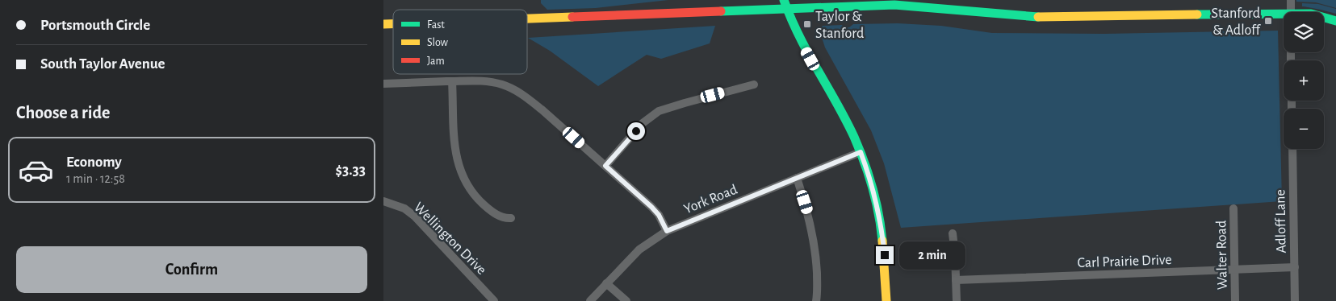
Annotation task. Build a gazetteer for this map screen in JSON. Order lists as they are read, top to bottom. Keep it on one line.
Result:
{"streets":{"street":["York Road","Adloff Lane","Wellington Drive","Walter Road","Carl Prairie Drive"]},"crossings":[["Adloff Lane","Carl Prairie Drive"],["Walter Road","Carl Prairie Drive"]],"places":{"transit":["Stanford & Adloff","Taylor & Stanford"]},"legend":["Fast","Slow","Jam"],"page":{"banner":["Portsmouth Circle","South Taylor Avenue"],"map_buttons":["+","−"],"heading":"Choose a ride","list":[{"name":"Economy","note":"1 min · 12:58","value":"$3.33"}],"buttons":"Confirm","bubble":"2 min"}}
